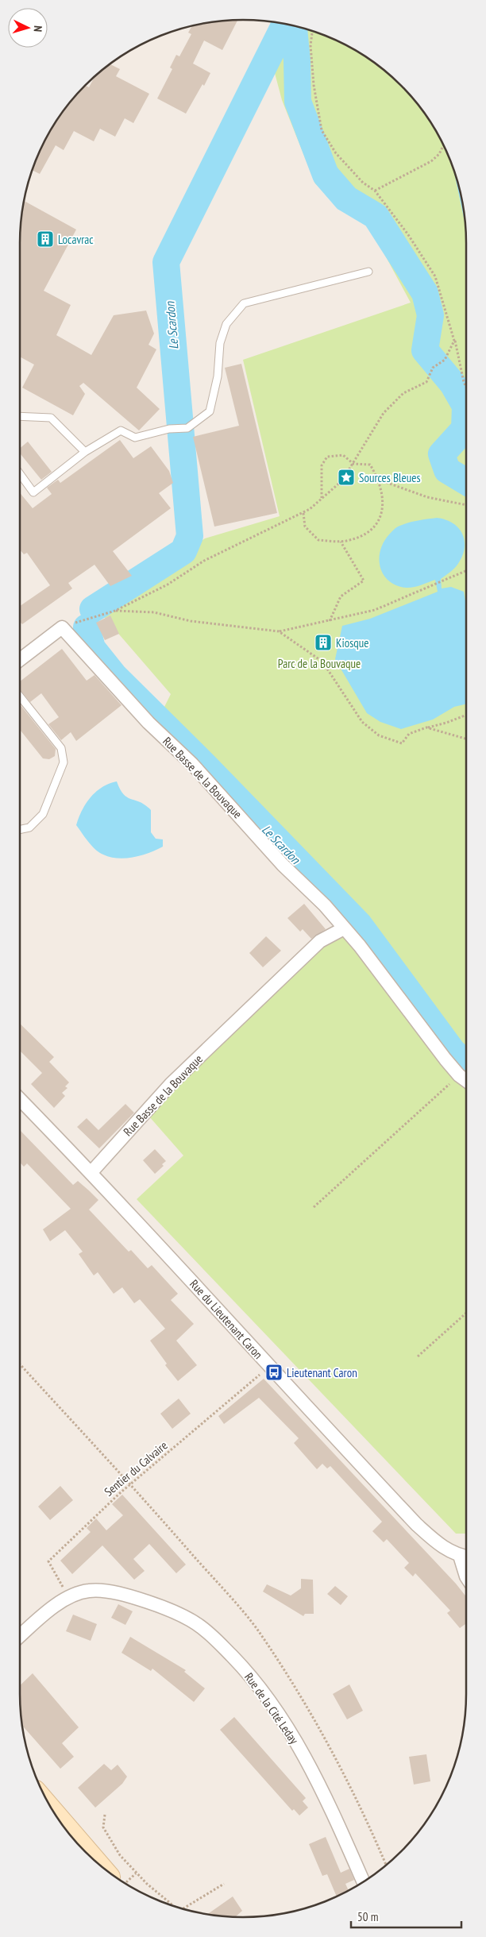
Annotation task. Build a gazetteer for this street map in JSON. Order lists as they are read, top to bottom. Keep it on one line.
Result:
{"streets":{"street":["Rue Basse de la Bouvaque","Rue du Lieutenant Caron","Rue de la Cité Leday"],"path":["Sentier du Calvaire"]},"crossings":[["Rue Basse de la Bouvaque","Rue du Lieutenant Caron"],["Rue du Lieutenant Caron","Sentier du Calvaire"],["Sentier du Calvaire","Rue de la Cité Leday"]],"water":["Le Scardon"],"parks":["Parc de la Bouvaque"],"places":{"building":["Locavrac","Kiosque"],"place":["Sources Bleues"],"bus stop":["Lieutenant Caron"]},"scale_bar":"50 m","north":"right"}
